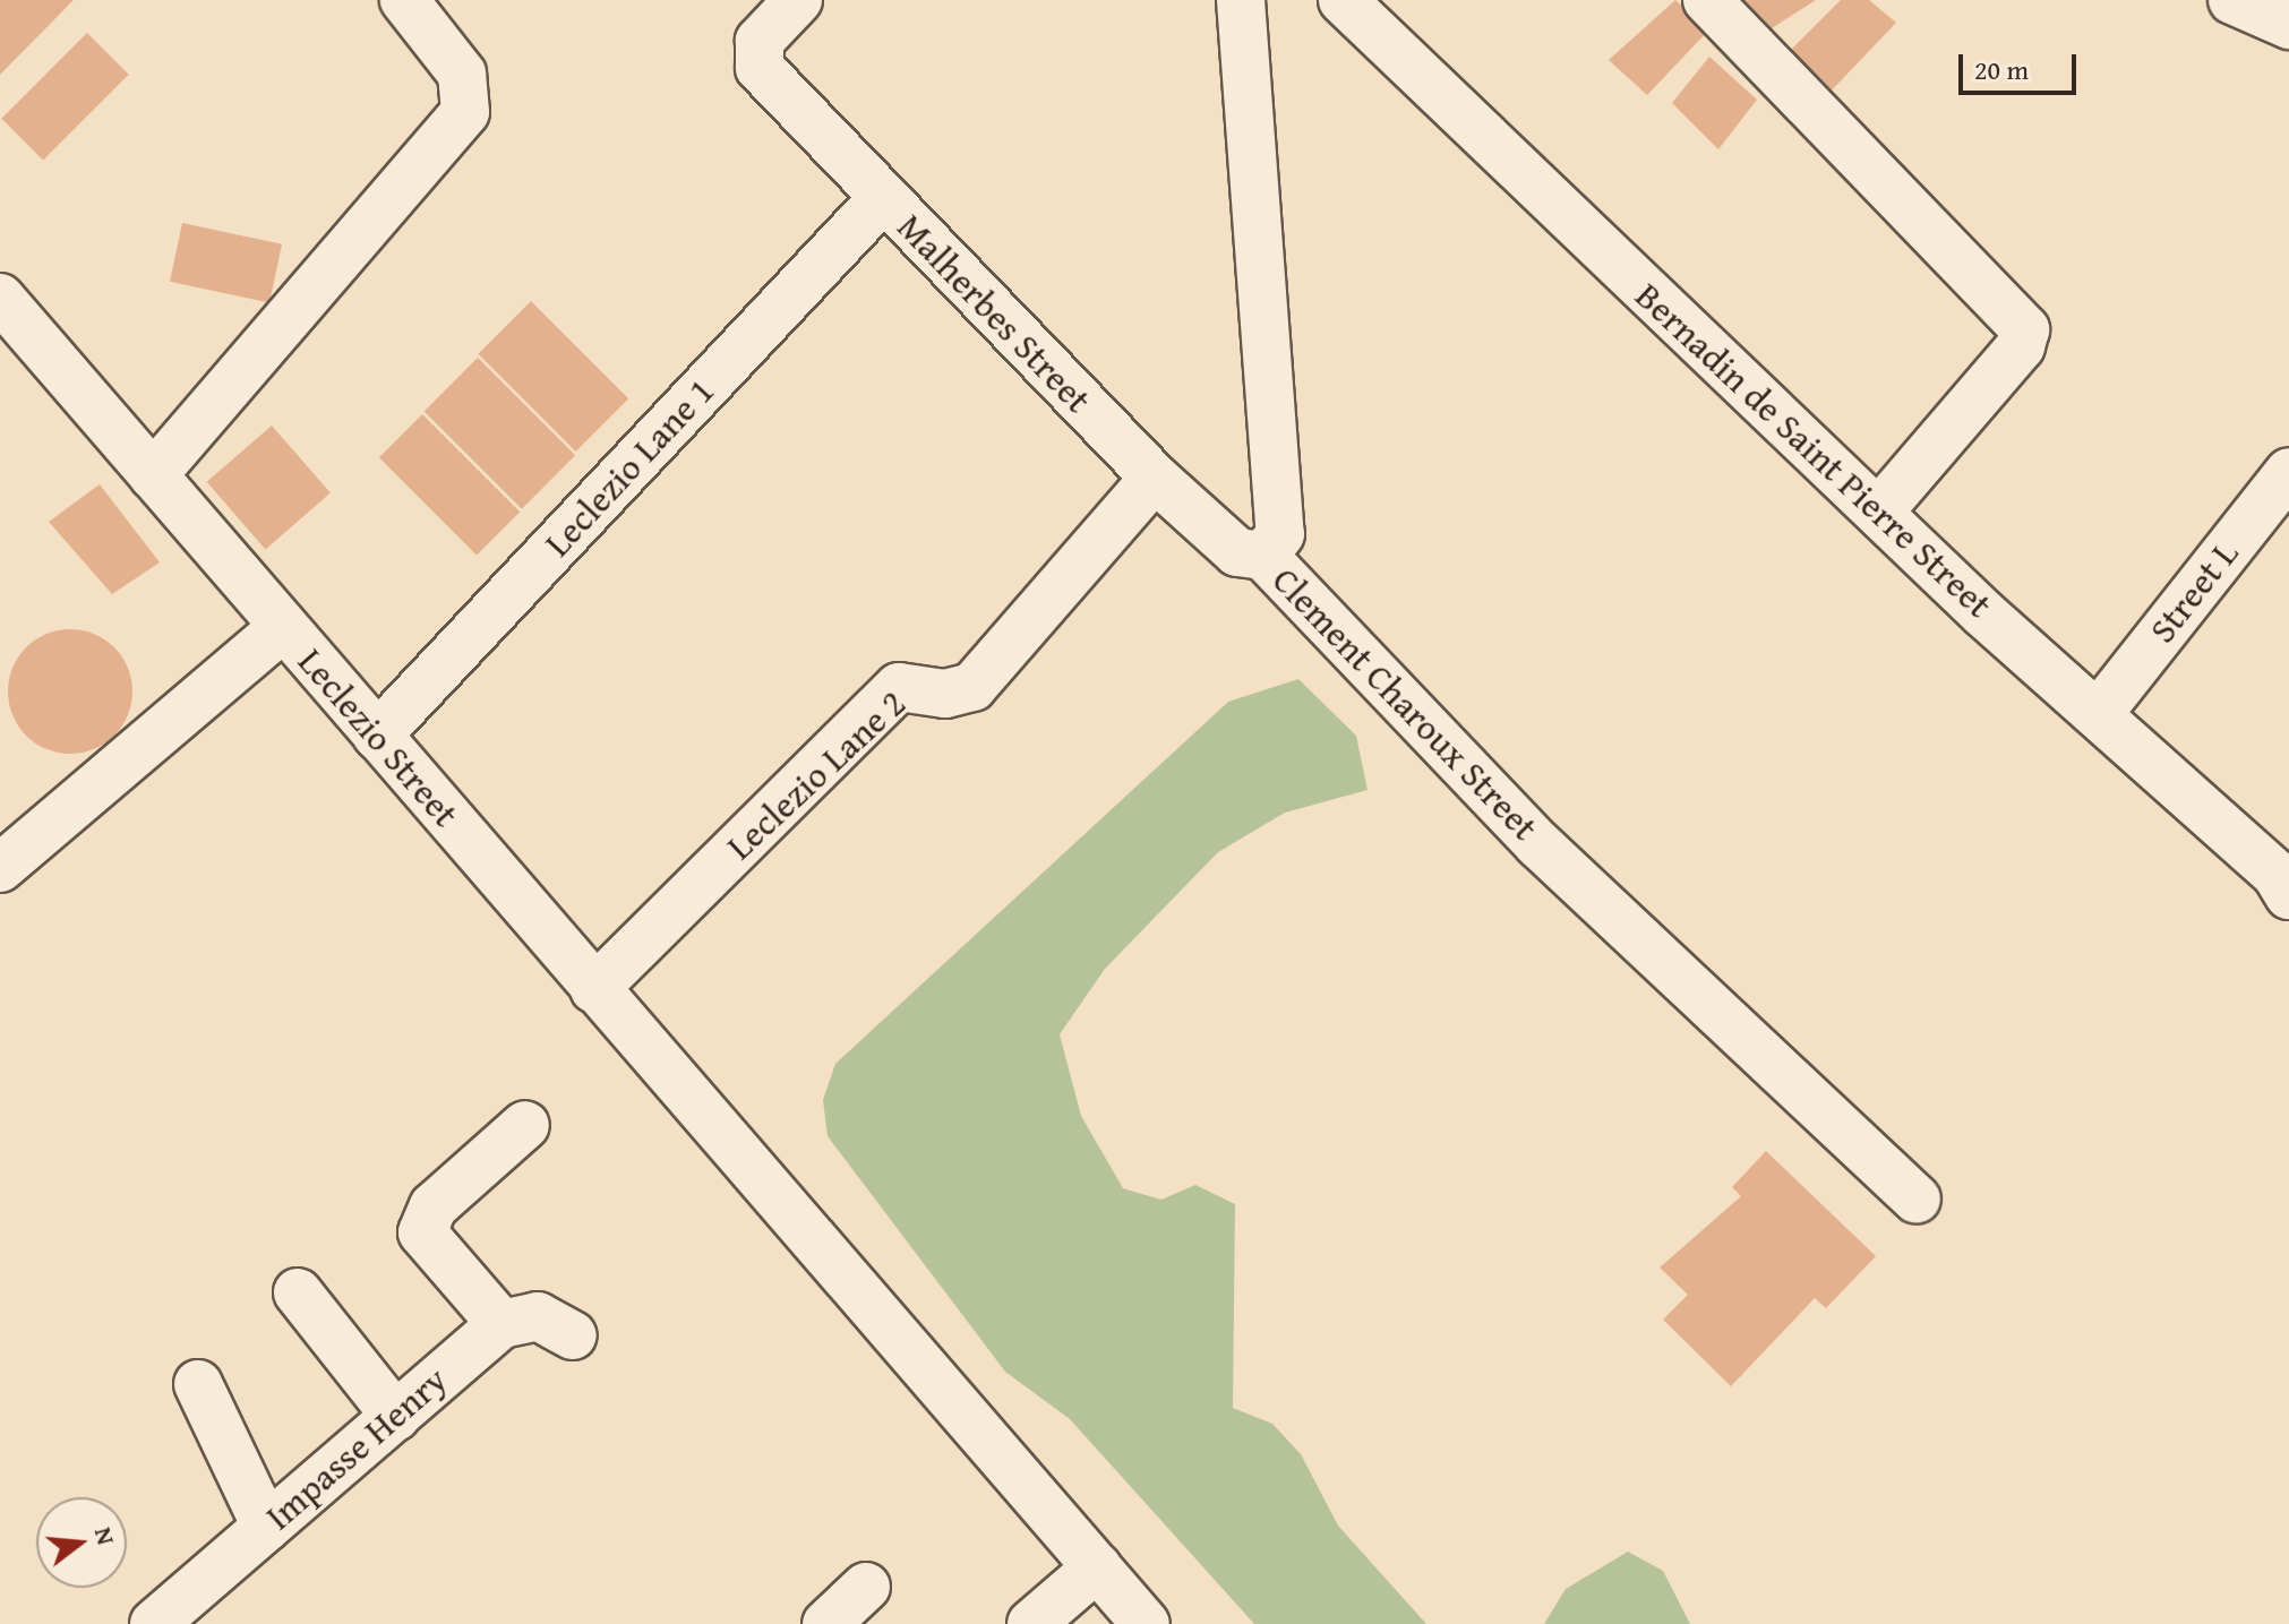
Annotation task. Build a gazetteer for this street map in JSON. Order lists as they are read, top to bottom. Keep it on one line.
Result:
{"streets":{"street":["Malherbes Street","Bernadin de Saint Pierre Street","Leclezio Lane 1","Street L","Clement Charoux Street","Leclezio Street","Leclezio Lane 2","Impasse Henry"]},"crossings":[["Malherbes Street","Leclezio Lane 1"],["Malherbes Street","Clement Charoux Street"],["Malherbes Street","Leclezio Lane 2"],["Bernadin de Saint Pierre Street","Street L"],["Leclezio Lane 1","Leclezio Street"],["Leclezio Street","Leclezio Lane 2"]],"scale_bar":"20 m","north":"right"}
